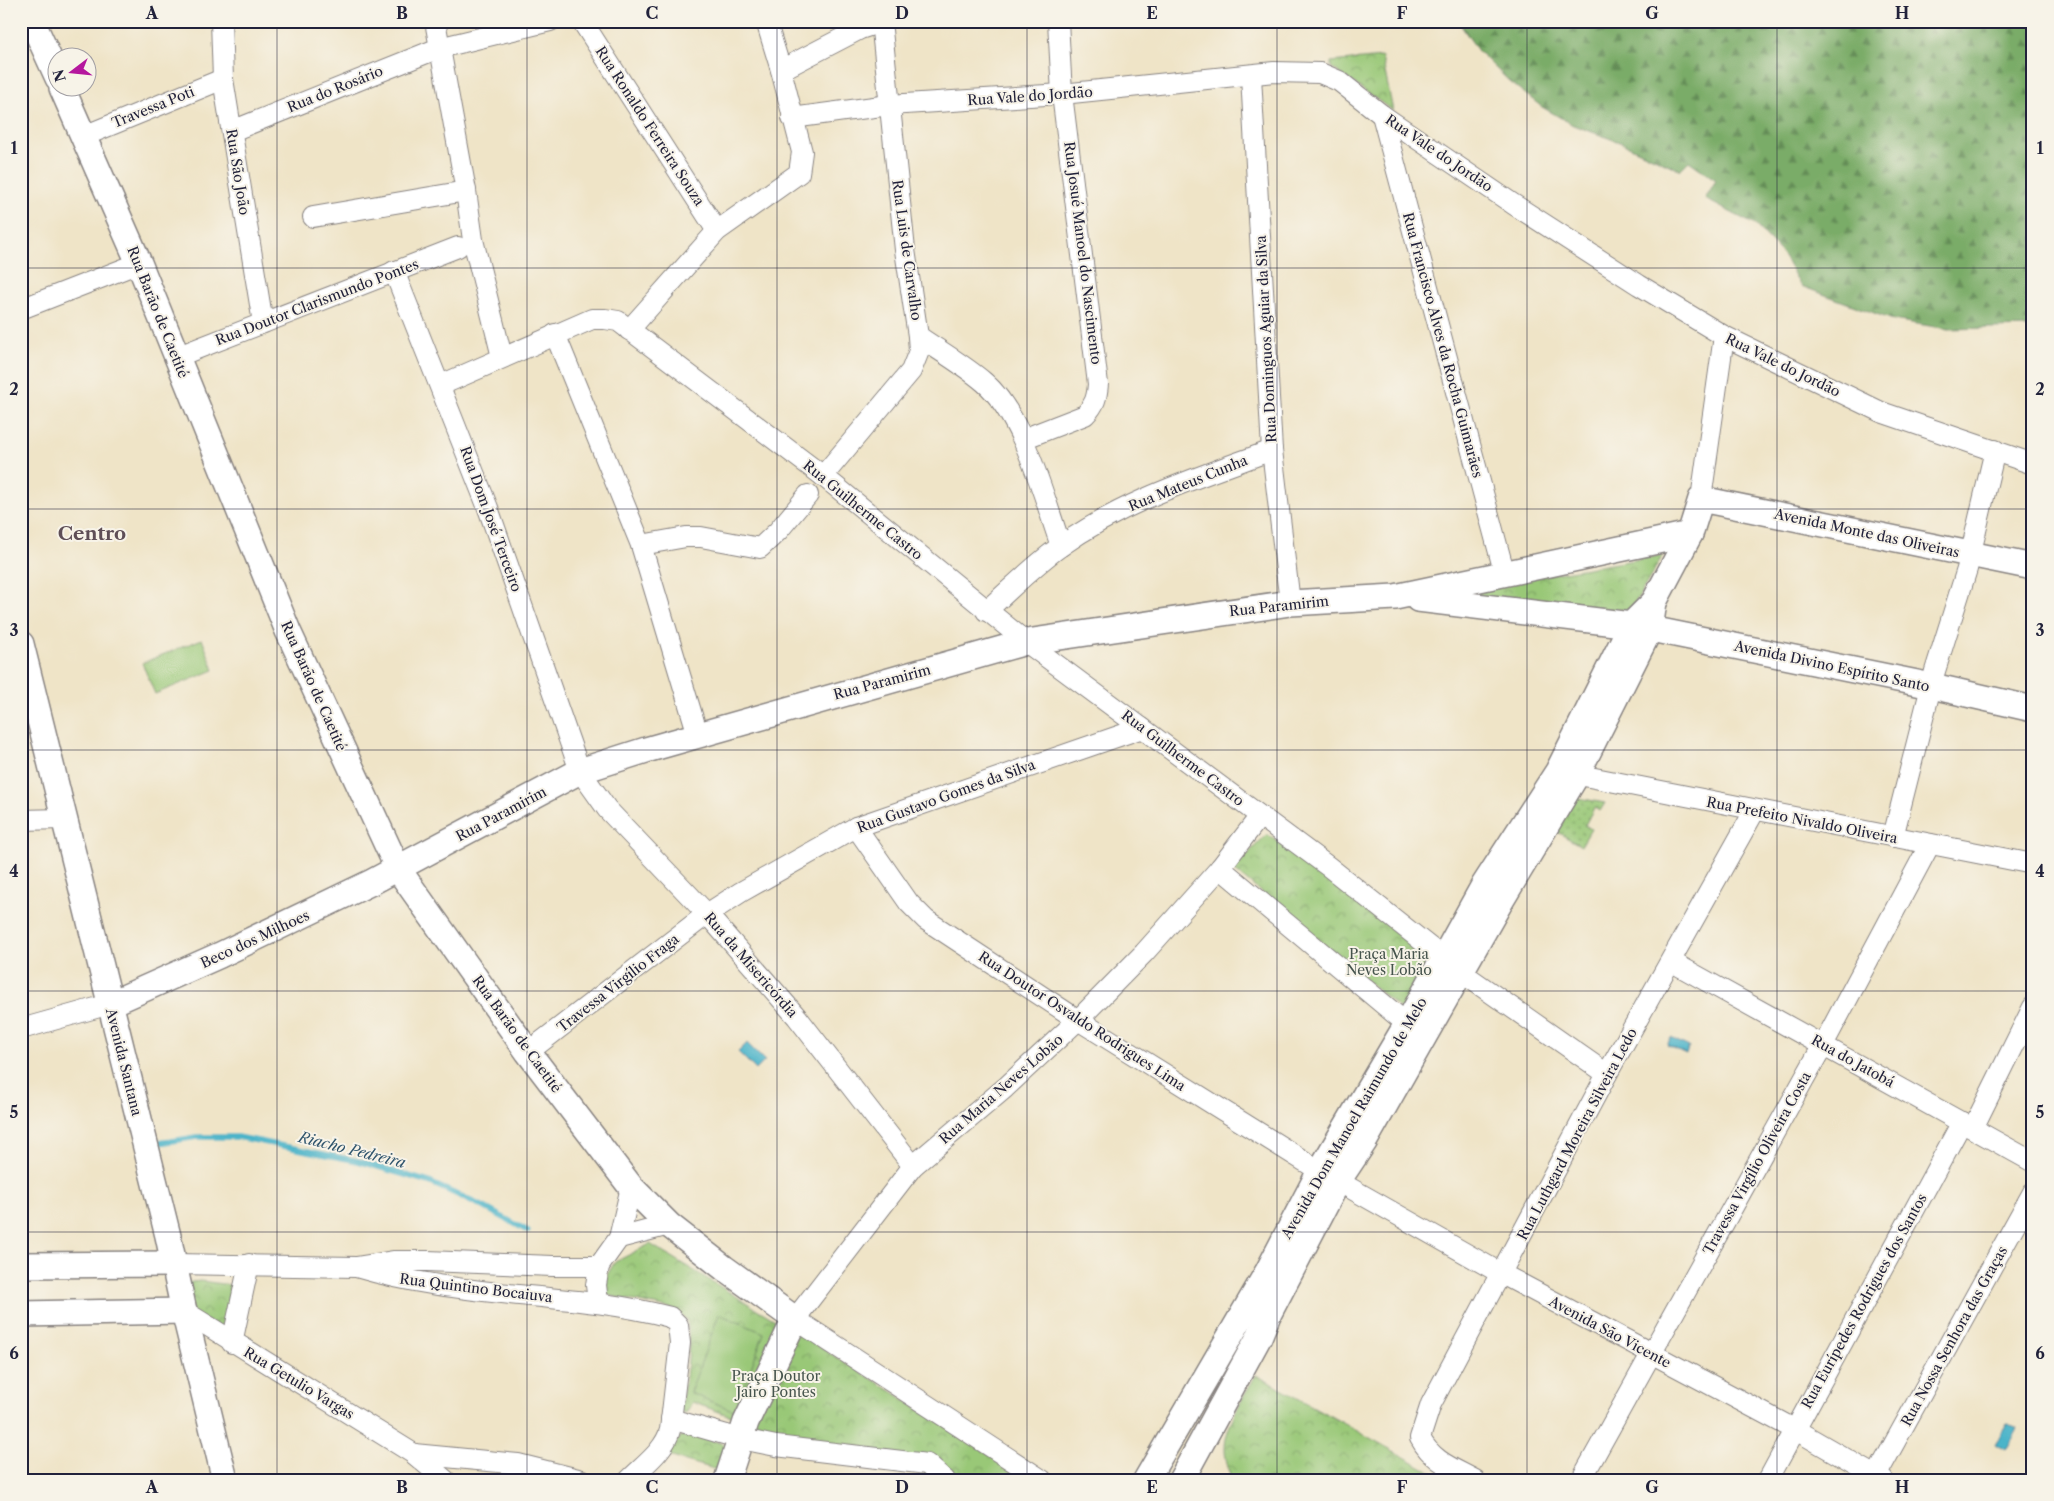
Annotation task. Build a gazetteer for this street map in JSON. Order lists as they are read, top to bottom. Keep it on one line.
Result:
{"streets":{"main road":["Rua Barão de Caetité","Avenida Monte das Oliveiras","Rua Paramirim","Avenida Divino Espírito Santo","Beco dos Milhoes","Avenida Santana","Avenida Dom Manoel Raimundo de Melo"],"street":["Rua do Rosário","Rua Vale do Jordão","Travessa Poti","Rua Ronaldo Ferreira Souza","Rua São João","Rua Luis de Carvalho","Rua Josué Manoel do Nascimento","Rua Doutor Clarismundo Pontes","Rua Dominguos Aguiar da Silva","Rua Francisco Alves da Rocha Guimarães","Rua Mateus Cunha","Rua Guilherme Castro","Rua Dom José Terceiro","Rua Gustavo Gomes da Silva","Rua Prefeito Nivaldo Oliveira","Rua da Misericórdia","Travessa Virgílio Fraga","Rua Doutor Osvaldo Rodrigues Lima","Rua do Jatobá","Rua Maria Neves Lobão","Rua Luthgard Moreira Silveira Ledo","Travessa Virgílio Oliveira Costa","Rua Quintino Bocaiuva","Rua Eurípedes Rodrigues dos Santos","Avenida São Vicente","Rua Nossa Senhora das Graças","Rua Getulio Vargas"]},"crossings":[["Rua do Rosário","Rua São João"],["Rua Vale do Jordão","Rua Luis de Carvalho"],["Rua Vale do Jordão","Rua Josué Manoel do Nascimento"],["Rua Vale do Jordão","Rua Dominguos Aguiar da Silva"],["Rua Vale do Jordão","Rua Francisco Alves da Rocha Guimarães"],["Travessa Poti","Rua São João"],["Travessa Poti","Rua Barão de Caetité"],["Rua São João","Rua Doutor Clarismundo Pontes"],["Rua Luis de Carvalho","Rua Josué Manoel do Nascimento"],["Rua Luis de Carvalho","Rua Mateus Cunha"],["Rua Doutor Clarismundo Pontes","Rua Barão de Caetité"],["Rua Doutor Clarismundo Pontes","Rua Dom José Terceiro"],["Rua Barão de Caetité","Rua Paramirim"],["Rua Barão de Caetité","Beco dos Milhoes"],["Rua Barão de Caetité","Travessa Virgílio Fraga"],["Rua Dominguos Aguiar da Silva","Rua Mateus Cunha"],["Rua Dominguos Aguiar da Silva","Rua Paramirim"],["Rua Francisco Alves da Rocha Guimarães","Rua Paramirim"],["Rua Mateus Cunha","Rua Guilherme Castro"],["Rua Guilherme Castro","Rua Dom José Terceiro"],["Rua Guilherme Castro","Rua Paramirim"],["Rua Guilherme Castro","Rua Gustavo Gomes da Silva"],["Rua Dom José Terceiro","Rua Paramirim"],["Rua Dom José Terceiro","Rua da Misericórdia"],["Avenida Monte das Oliveiras","Avenida Dom Manoel Raimundo de Melo"],["Rua Paramirim","Avenida Divino Espírito Santo"],["Rua Paramirim","Beco dos Milhoes"],["Rua Paramirim","Rua da Misericórdia"],["Rua Paramirim","Avenida Dom Manoel Raimundo de Melo"],["Avenida Divino Espírito Santo","Avenida Dom Manoel Raimundo de Melo"],["Rua Gustavo Gomes da Silva","Rua da Misericórdia"],["Rua Gustavo Gomes da Silva","Travessa Virgílio Fraga"],["Rua Gustavo Gomes da Silva","Rua Doutor Osvaldo Rodrigues Lima"],["Rua Prefeito Nivaldo Oliveira","Avenida Dom Manoel Raimundo de Melo"],["Rua Prefeito Nivaldo Oliveira","Rua Luthgard Moreira Silveira Ledo"],["Rua Prefeito Nivaldo Oliveira","Travessa Virgílio Oliveira Costa"],["Beco dos Milhoes","Avenida Santana"],["Rua da Misericórdia","Travessa Virgílio Fraga"],["Rua da Misericórdia","Rua Maria Neves Lobão"],["Rua Doutor Osvaldo Rodrigues Lima","Rua Maria Neves Lobão"],["Rua Doutor Osvaldo Rodrigues Lima","Avenida Dom Manoel Raimundo de Melo"],["Rua Doutor Osvaldo Rodrigues Lima","Avenida São Vicente"],["Rua do Jatobá","Rua Luthgard Moreira Silveira Ledo"],["Rua do Jatobá","Travessa Virgílio Oliveira Costa"],["Rua do Jatobá","Rua Eurípedes Rodrigues dos Santos"],["Avenida Santana","Rua Quintino Bocaiuva"],["Avenida Santana","Rua Getulio Vargas"],["Avenida Dom Manoel Raimundo de Melo","Avenida São Vicente"],["Rua Luthgard Moreira Silveira Ledo","Avenida São Vicente"],["Travessa Virgílio Oliveira Costa","Avenida São Vicente"],["Rua Eurípedes Rodrigues dos Santos","Avenida São Vicente"],["Avenida São Vicente","Rua Nossa Senhora das Graças"]],"districts":["Centro"],"water":["Riacho Pedreira"],"parks":["Praça Maria Neves Lobão","Praça Doutor Jairo Pontes"],"north":"left","grid":{"columns":["A","B","C","D","E","F","G","H"],"rows":["1","2","3","4","5","6"]}}
